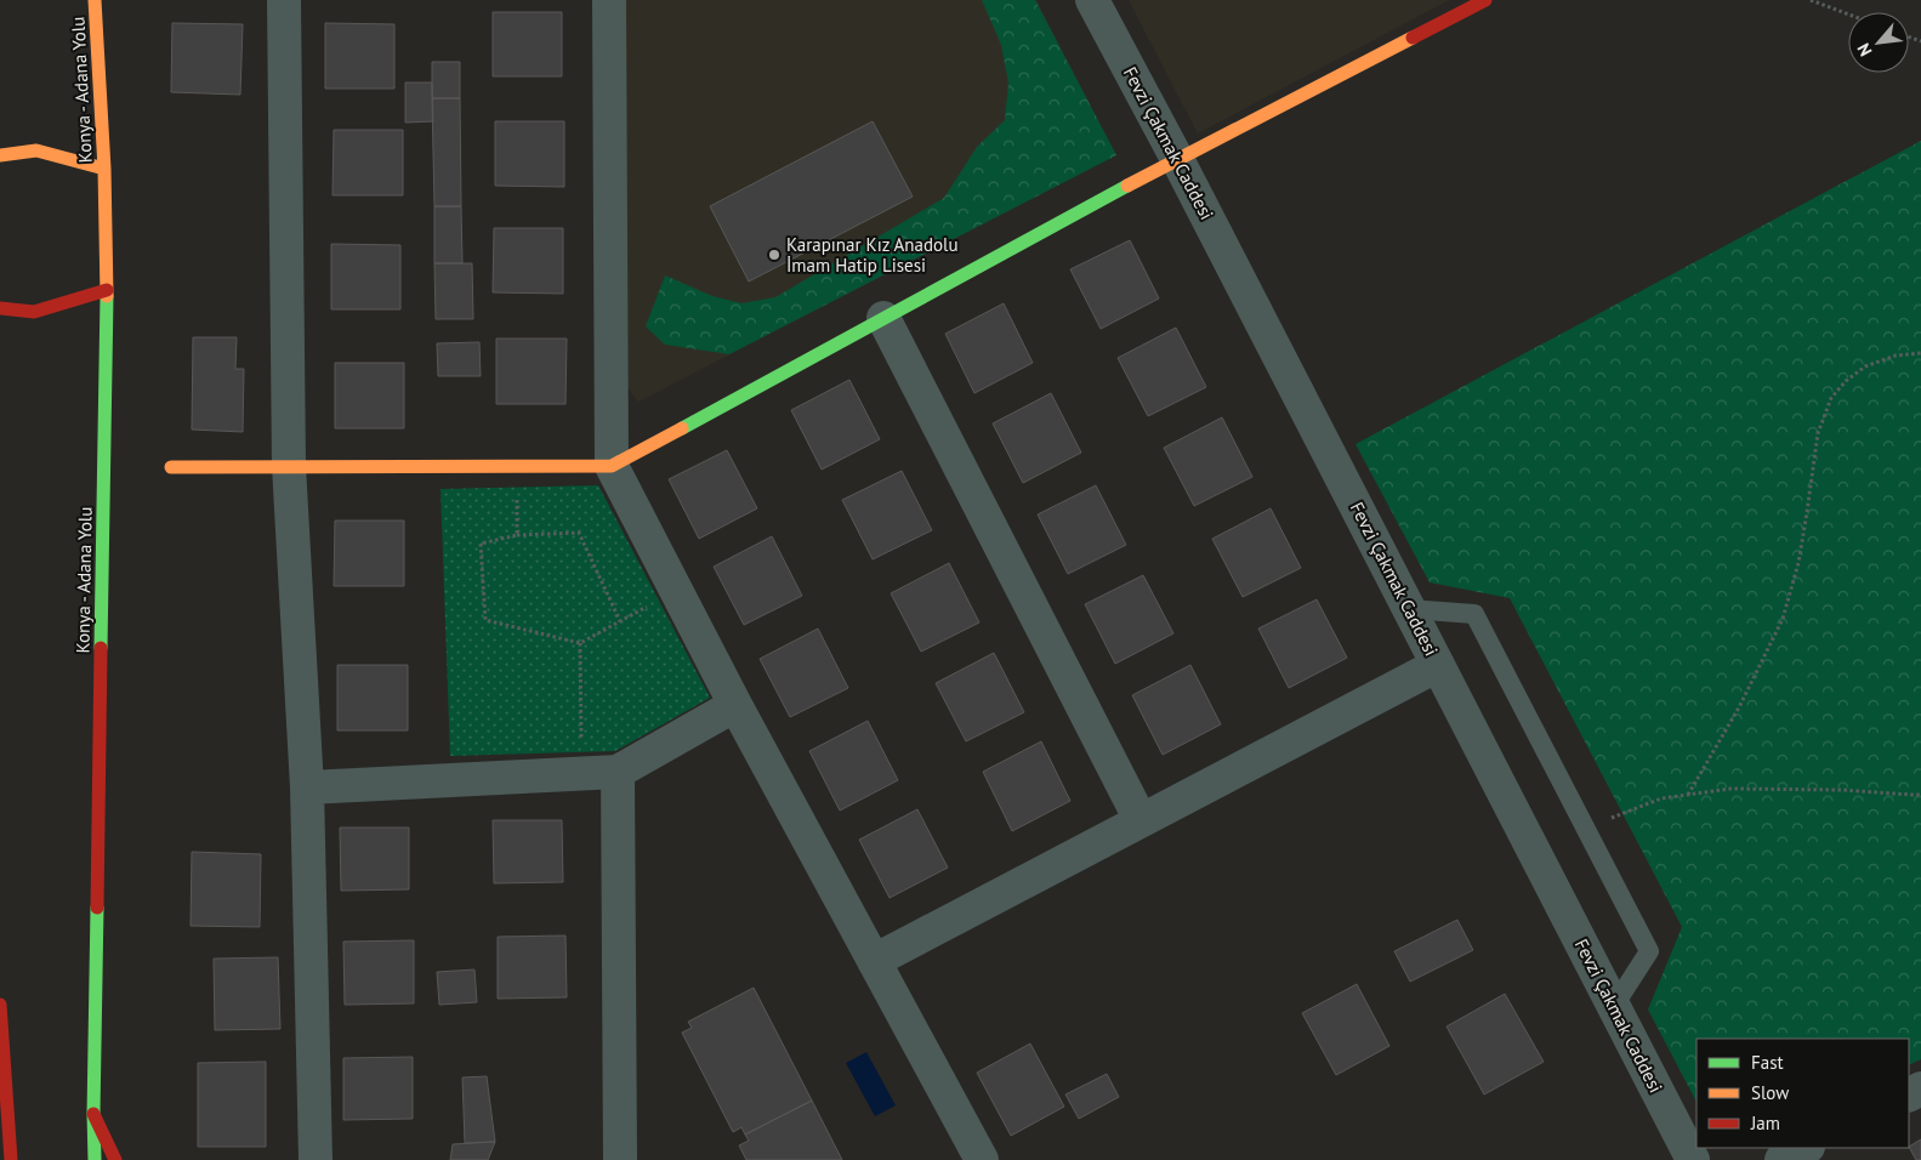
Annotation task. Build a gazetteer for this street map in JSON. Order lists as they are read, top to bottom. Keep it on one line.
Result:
{"streets":{"main road":["Konya - Adana Yolu"],"street":["Fevzi Çakmak Caddesi"]},"places":["Karapınar Kız Anadolu İmam Hatip Lisesi"],"legend":["Fast","Slow","Jam"],"north":"bottom left"}
